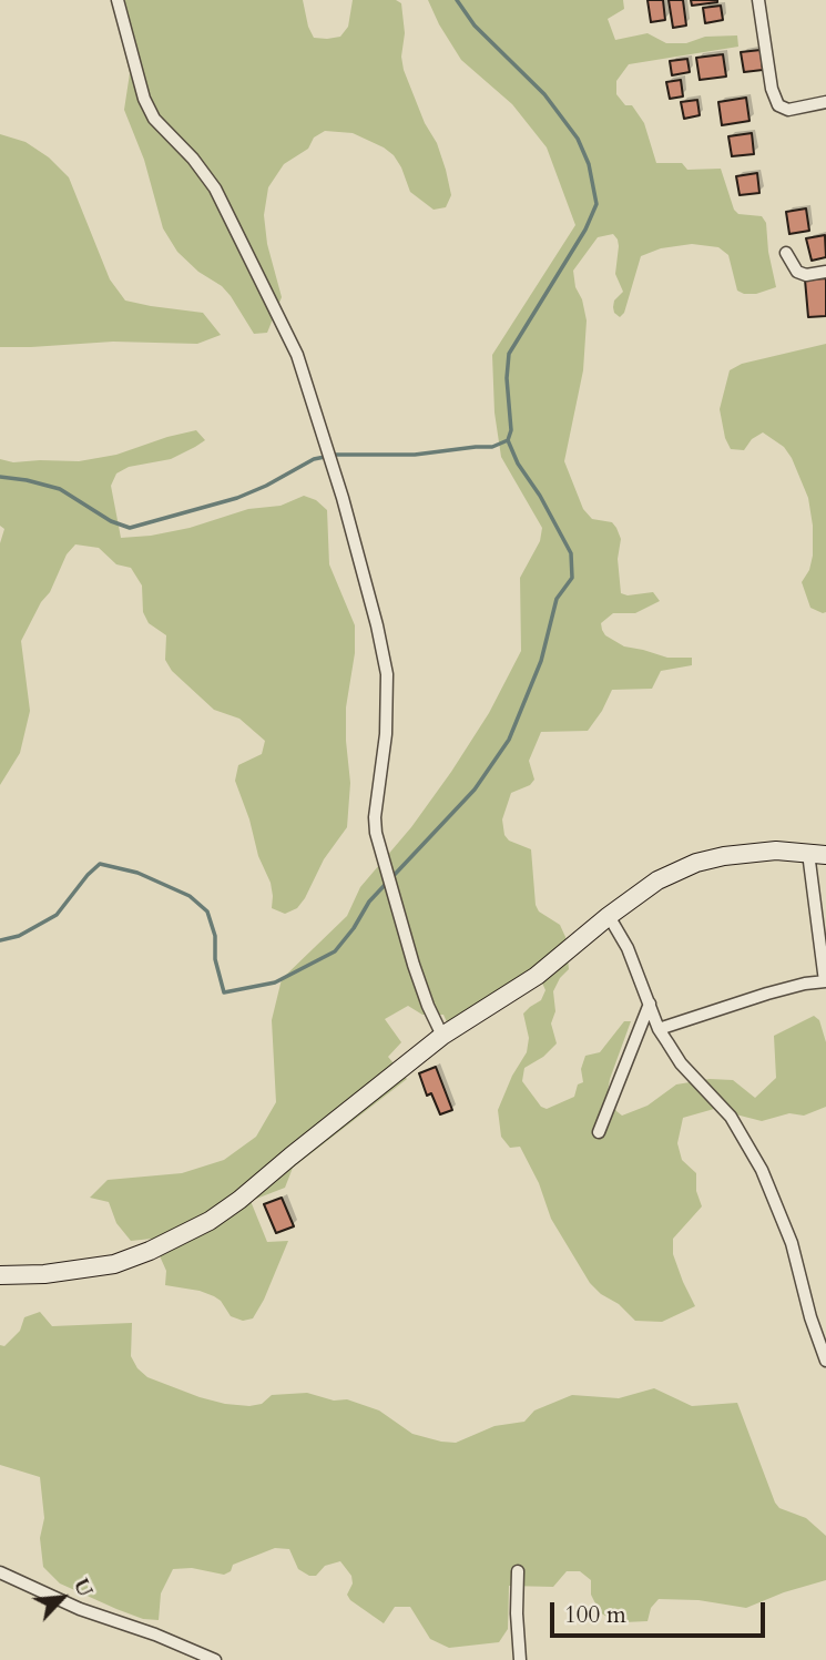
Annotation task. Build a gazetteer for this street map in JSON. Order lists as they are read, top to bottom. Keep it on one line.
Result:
{"scale_bar":"100 m","north":"top right"}
